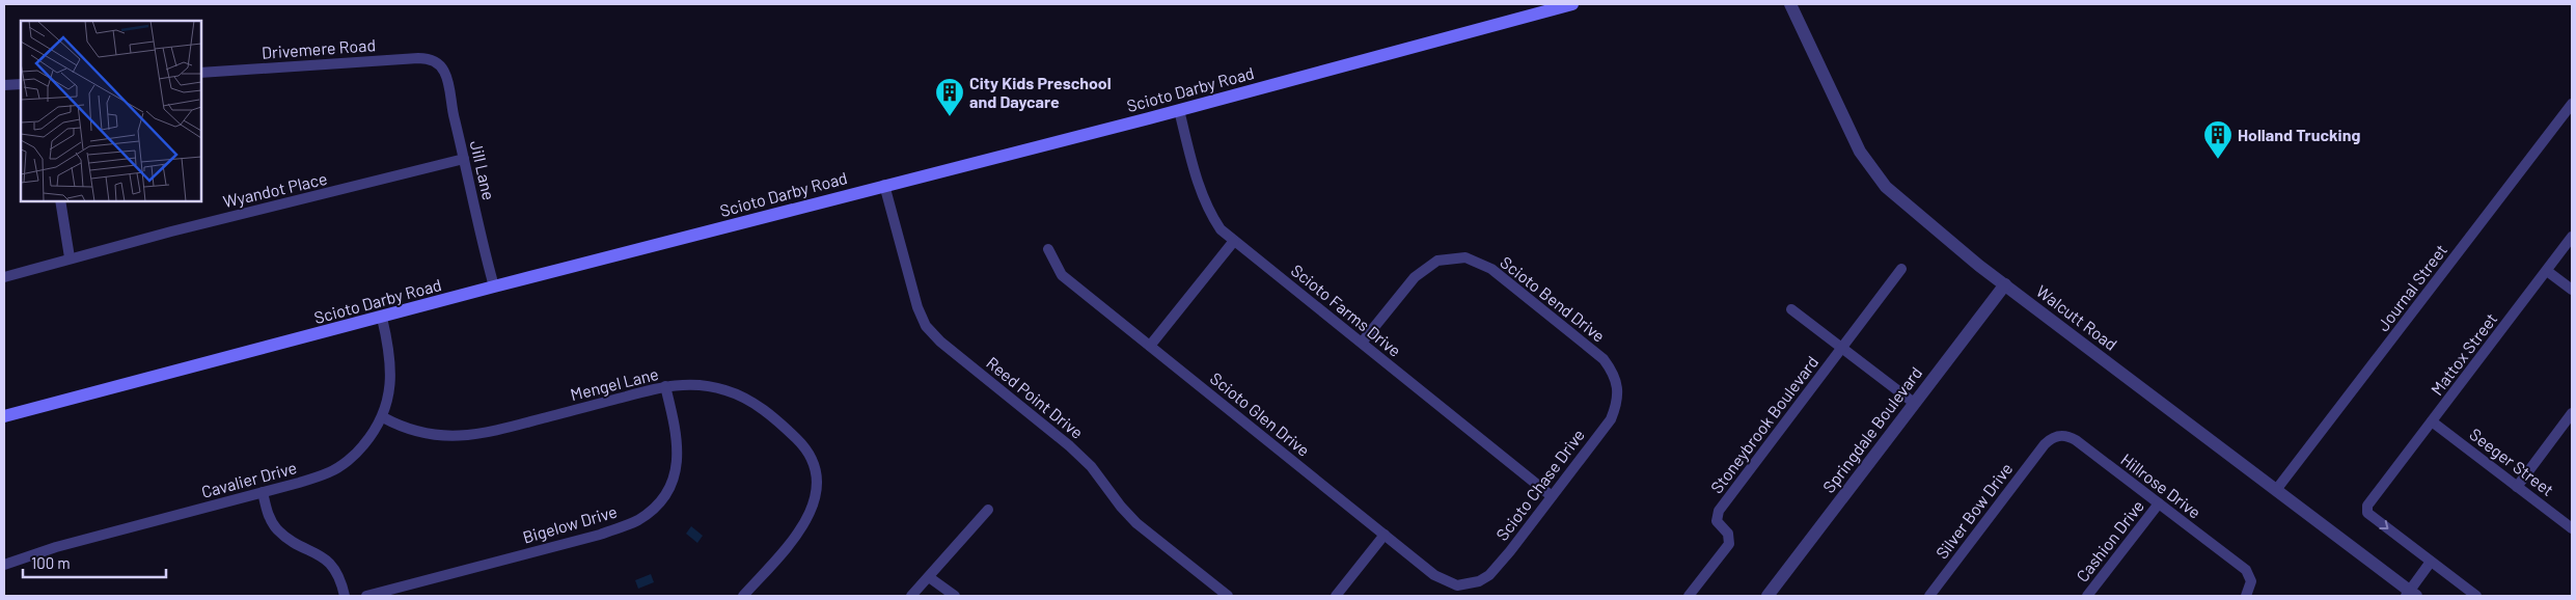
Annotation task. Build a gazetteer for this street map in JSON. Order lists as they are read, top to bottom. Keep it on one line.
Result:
{"streets":{"main road":["Scioto Darby Road"],"street":["Drivemere Road","Jill Lane","Wyandot Place","Journal Street","Scioto Bend Drive","Scioto Farms Drive","Walcutt Road","Mattox Street","Mengel Lane","Reed Point Drive","Scioto Glen Drive","Stoneybrook Boulevard","Springdale Boulevard","Seeger Street","Cavalier Drive","Scioto Chase Drive","Hillrose Drive","Silver Bow Drive","Bigelow Drive","Cashion Drive"]},"crossings":[["Drivemere Road","Jill Lane"],["Scioto Darby Road","Jill Lane"],["Scioto Darby Road","Scioto Farms Drive"],["Scioto Darby Road","Reed Point Drive"],["Scioto Darby Road","Cavalier Drive"],["Jill Lane","Wyandot Place"],["Journal Street","Walcutt Road"],["Scioto Bend Drive","Scioto Farms Drive"],["Scioto Bend Drive","Scioto Chase Drive"],["Scioto Farms Drive","Scioto Chase Drive"],["Walcutt Road","Springdale Boulevard"],["Mattox Street","Seeger Street"],["Mengel Lane","Cavalier Drive"],["Mengel Lane","Bigelow Drive"],["Scioto Glen Drive","Scioto Chase Drive"],["Stoneybrook Boulevard","Springdale Boulevard"],["Hillrose Drive","Silver Bow Drive"],["Hillrose Drive","Cashion Drive"]],"places":{"building":["City Kids Preschool and Daycare","Holland Trucking"]},"scale_bar":"100 m"}
